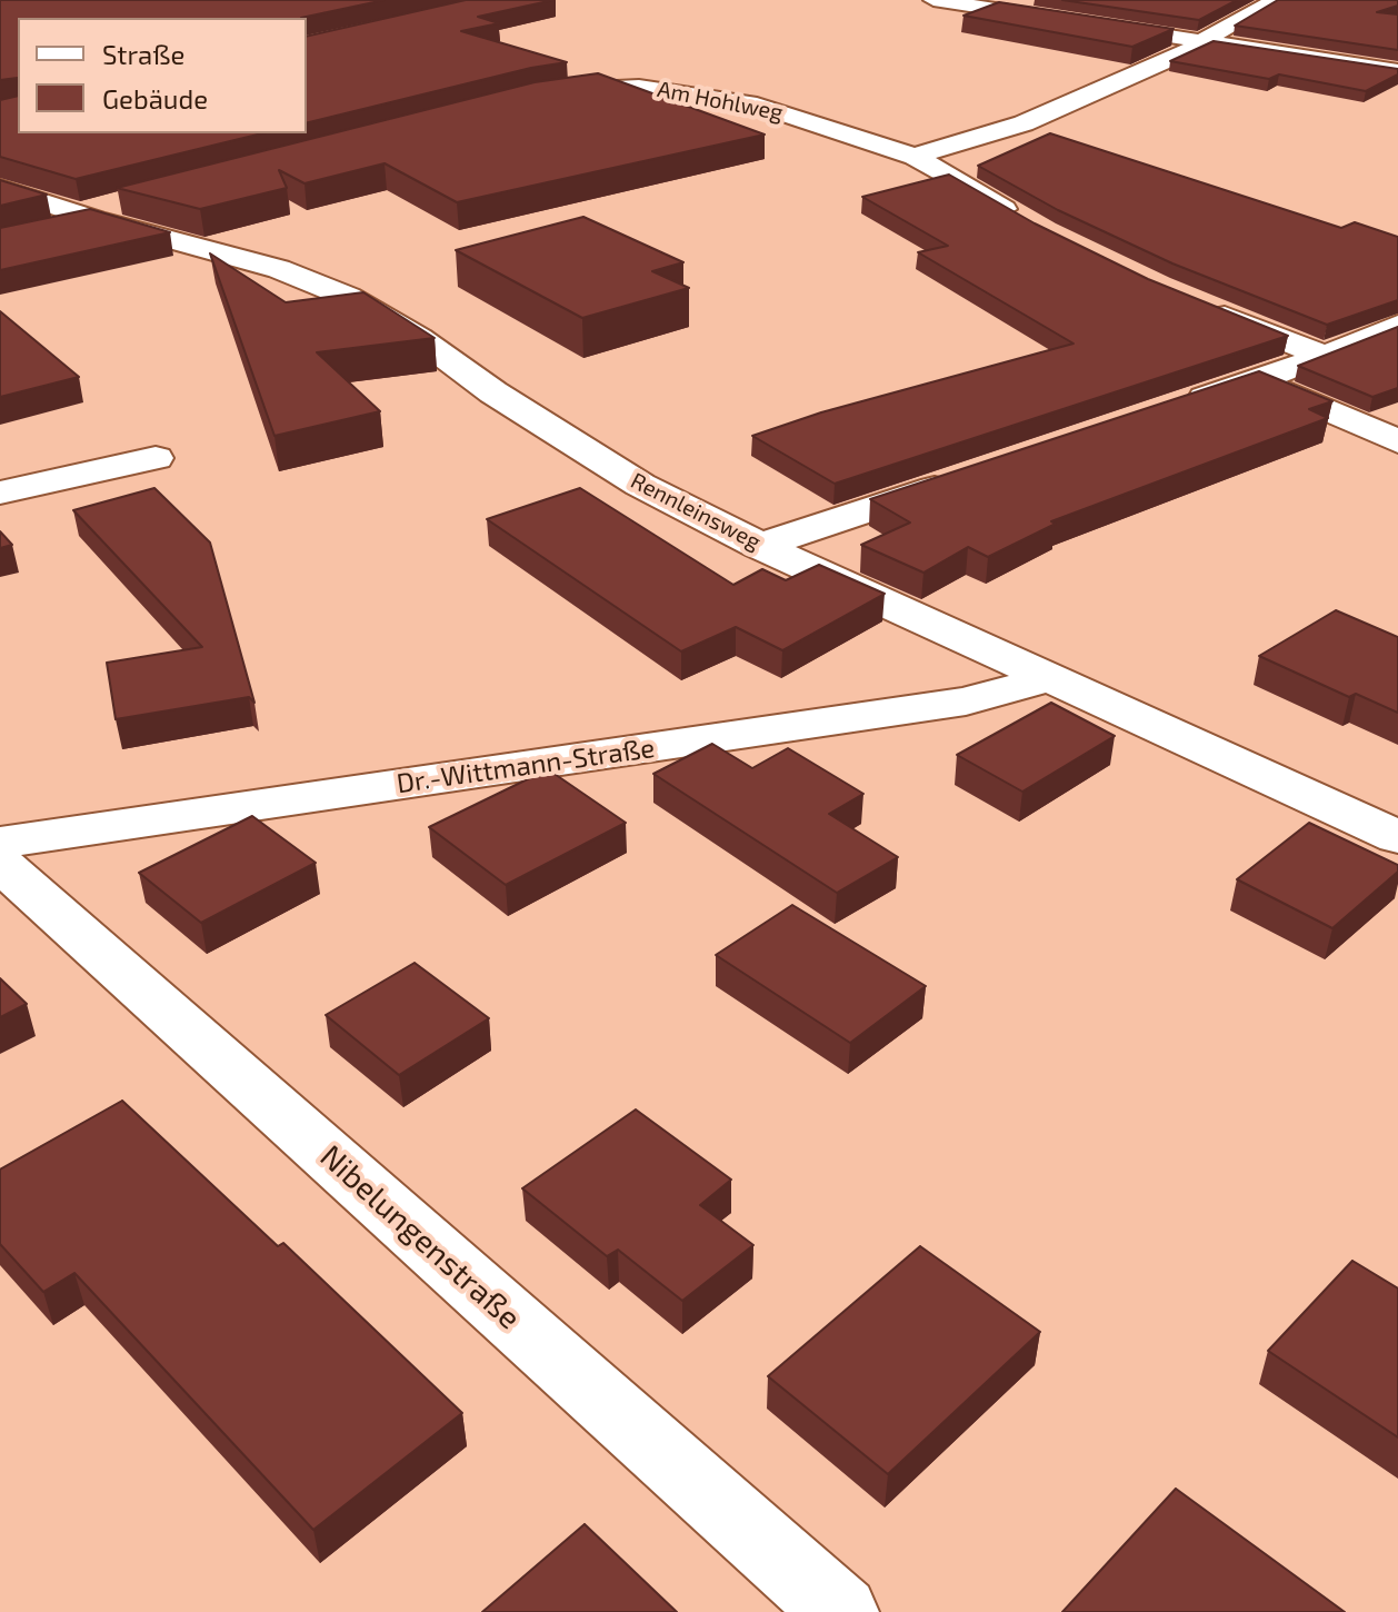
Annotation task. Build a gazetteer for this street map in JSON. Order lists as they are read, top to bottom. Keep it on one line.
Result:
{"streets":{"street":["Am Hohlweg","Rennleinsweg","Dr.-Wittmann-Straße","Nibelungenstraße"]},"crossings":[["Rennleinsweg","Dr.-Wittmann-Straße"]],"legend":["Straße","Gebäude"]}
